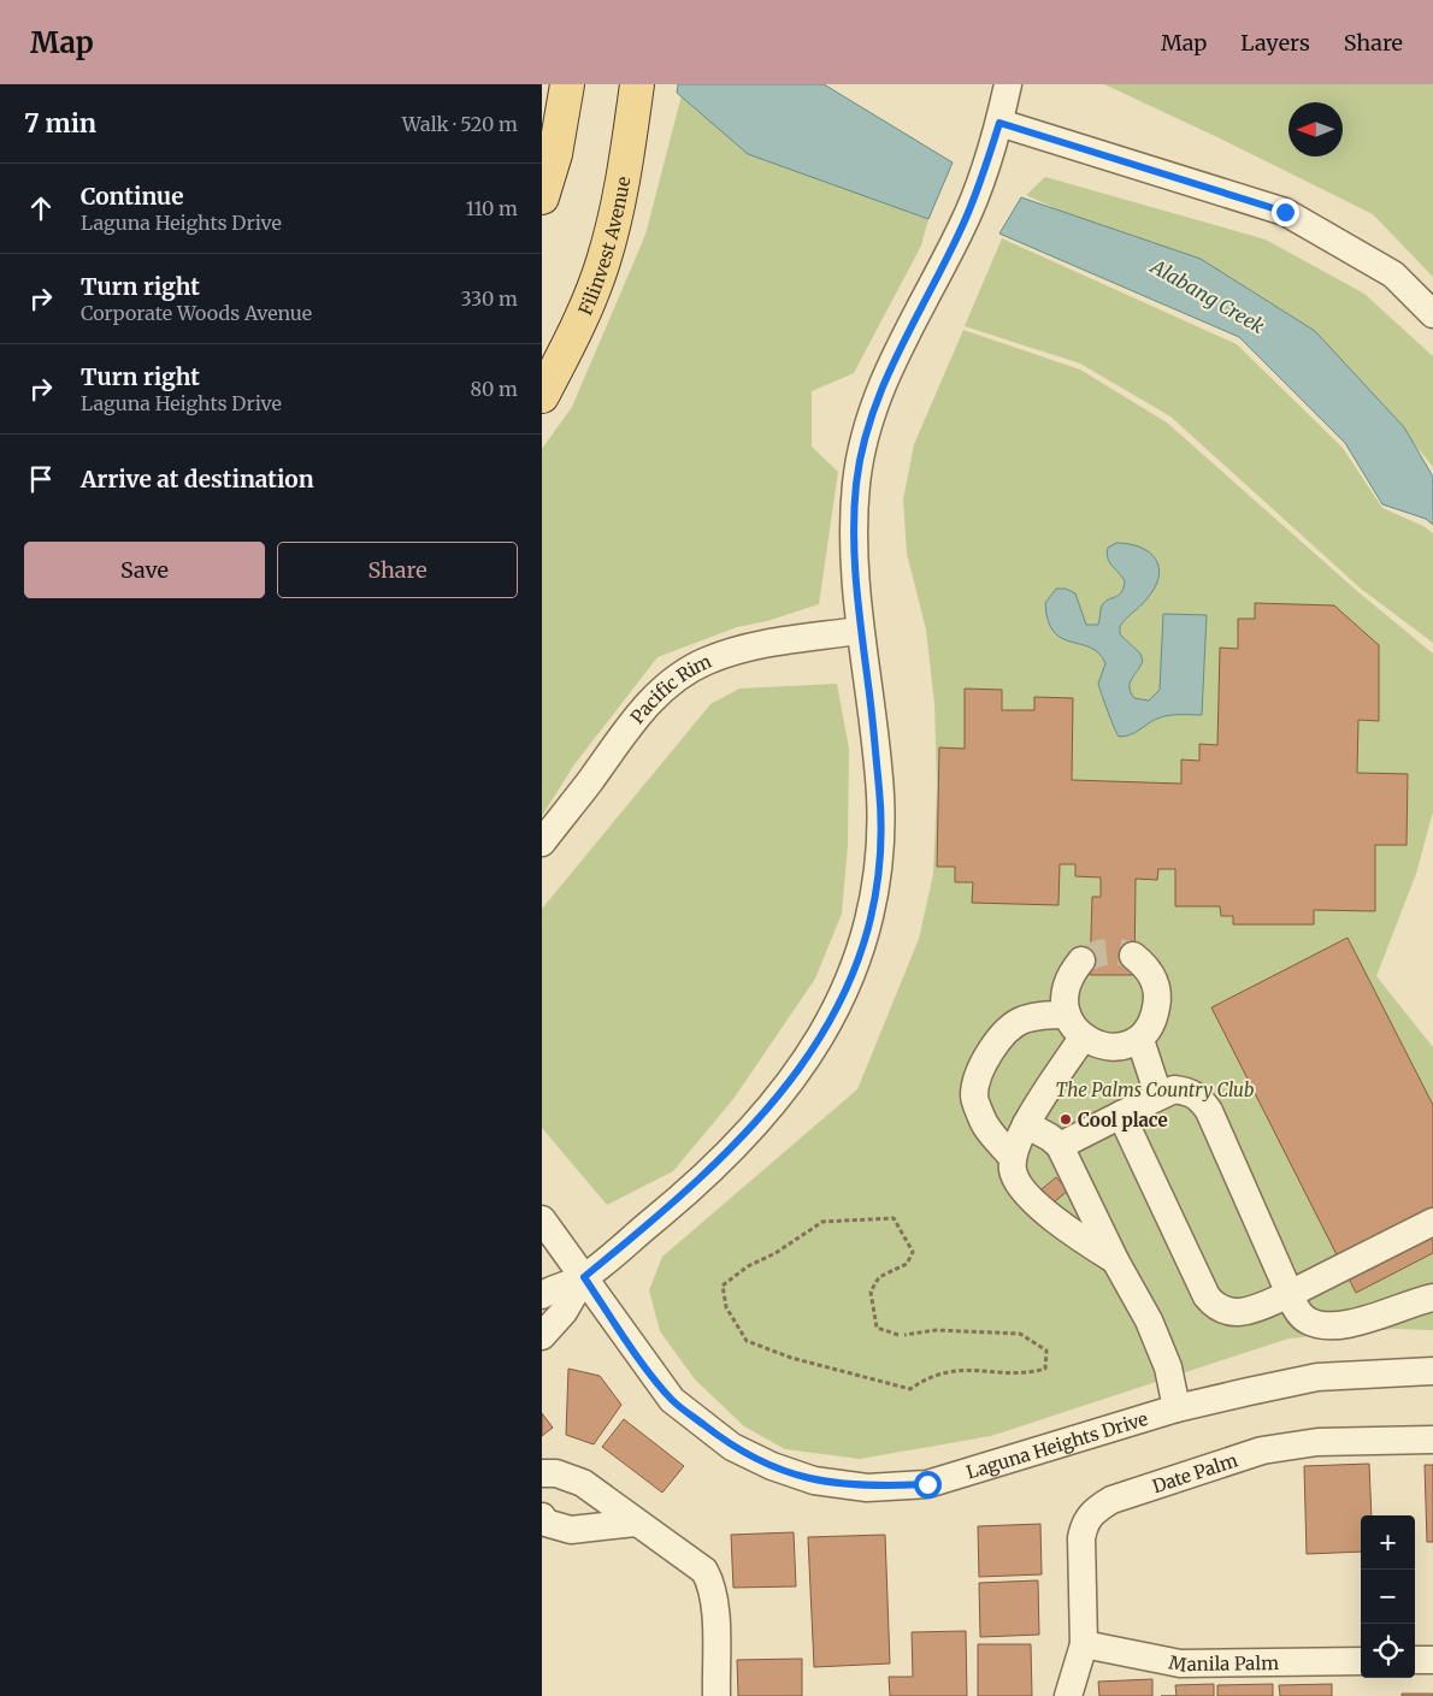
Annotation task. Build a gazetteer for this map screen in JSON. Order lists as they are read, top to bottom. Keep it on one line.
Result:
{"streets":{"main road":["Filinvest Avenue"],"street":["Pacific Rim","Laguna Heights Drive","Date Palm","Manila Palm"]},"crossings":[["Date Palm","Manila Palm"]],"water":["Alabang Creek"],"parks":["The Palms Country Club"],"places":["Cool place"],"north":"left","page":{"header":"Map","nav":["Map","Layers","Share"],"heading":["7 min","Walk · 520 m"],"list":[["Continue","Laguna Heights Drive","110 m"],["Turn right","Corporate Woods Avenue","330 m"],["Turn right","Laguna Heights Drive","80 m"],"Arrive at destination"],"buttons":["Save","Share"],"map_buttons":["+","−"]}}
